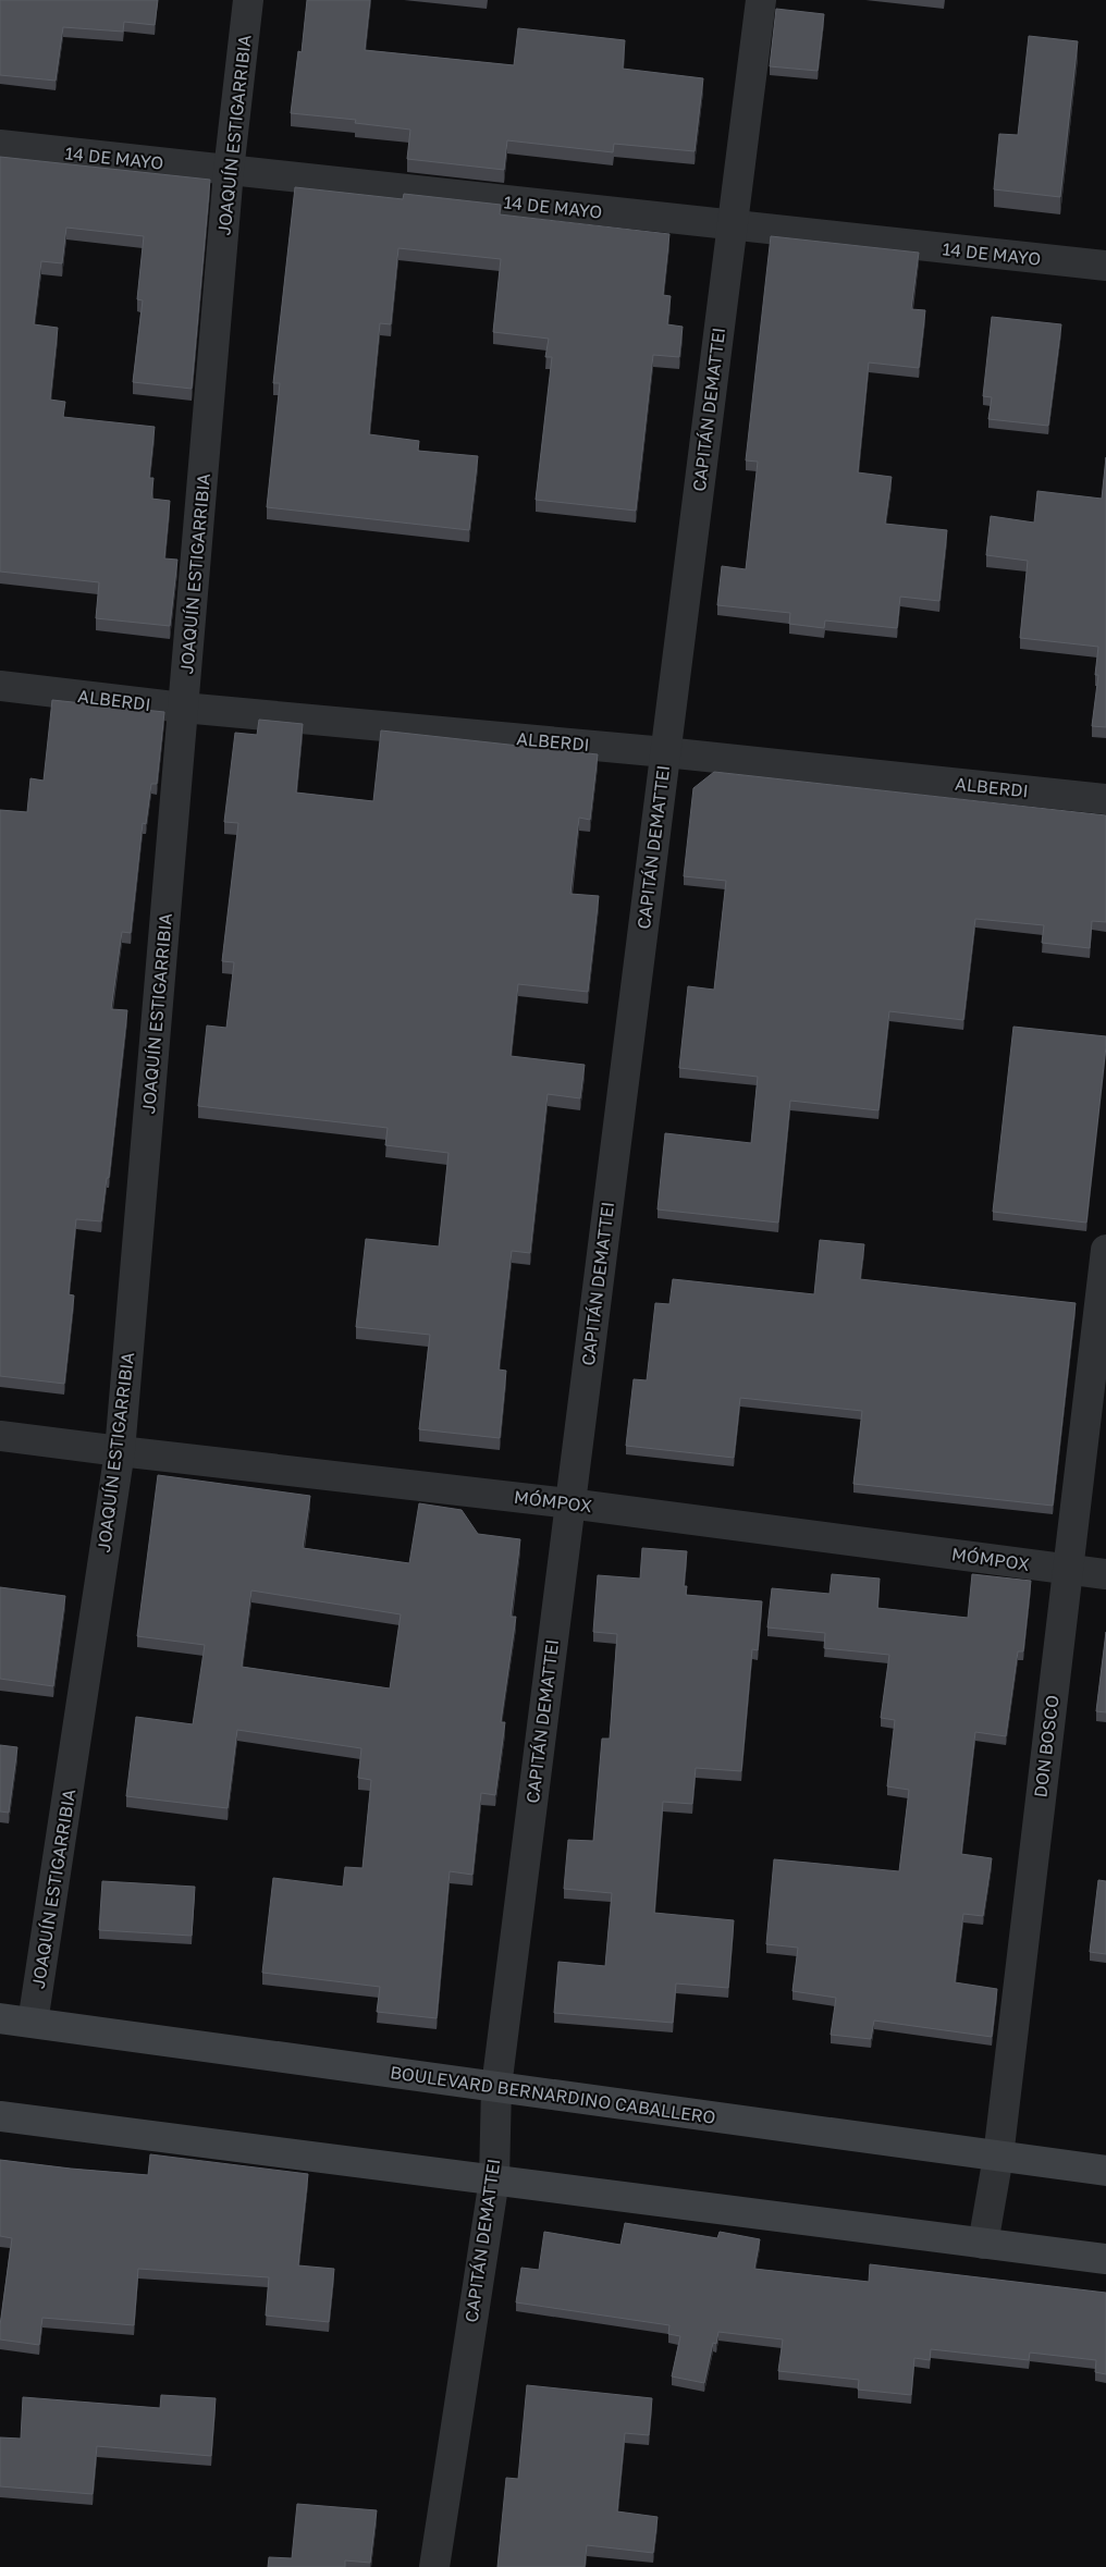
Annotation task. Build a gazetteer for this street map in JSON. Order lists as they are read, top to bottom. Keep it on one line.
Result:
{"streets":{"main road":["BOULEVARD BERNARDINO CABALLERO"],"street":["JOAQUÍN ESTIGARRIBIA","14 DE MAYO","CAPITÁN DEMATTEI","ALBERDI","MÓMPOX","DON BOSCO"]},"crossings":[["JOAQUÍN ESTIGARRIBIA","14 DE MAYO"],["JOAQUÍN ESTIGARRIBIA","ALBERDI"],["JOAQUÍN ESTIGARRIBIA","MÓMPOX"],["JOAQUÍN ESTIGARRIBIA","BOULEVARD BERNARDINO CABALLERO"],["14 DE MAYO","CAPITÁN DEMATTEI"],["CAPITÁN DEMATTEI","ALBERDI"],["CAPITÁN DEMATTEI","MÓMPOX"],["CAPITÁN DEMATTEI","BOULEVARD BERNARDINO CABALLERO"],["MÓMPOX","DON BOSCO"],["DON BOSCO","BOULEVARD BERNARDINO CABALLERO"]]}
